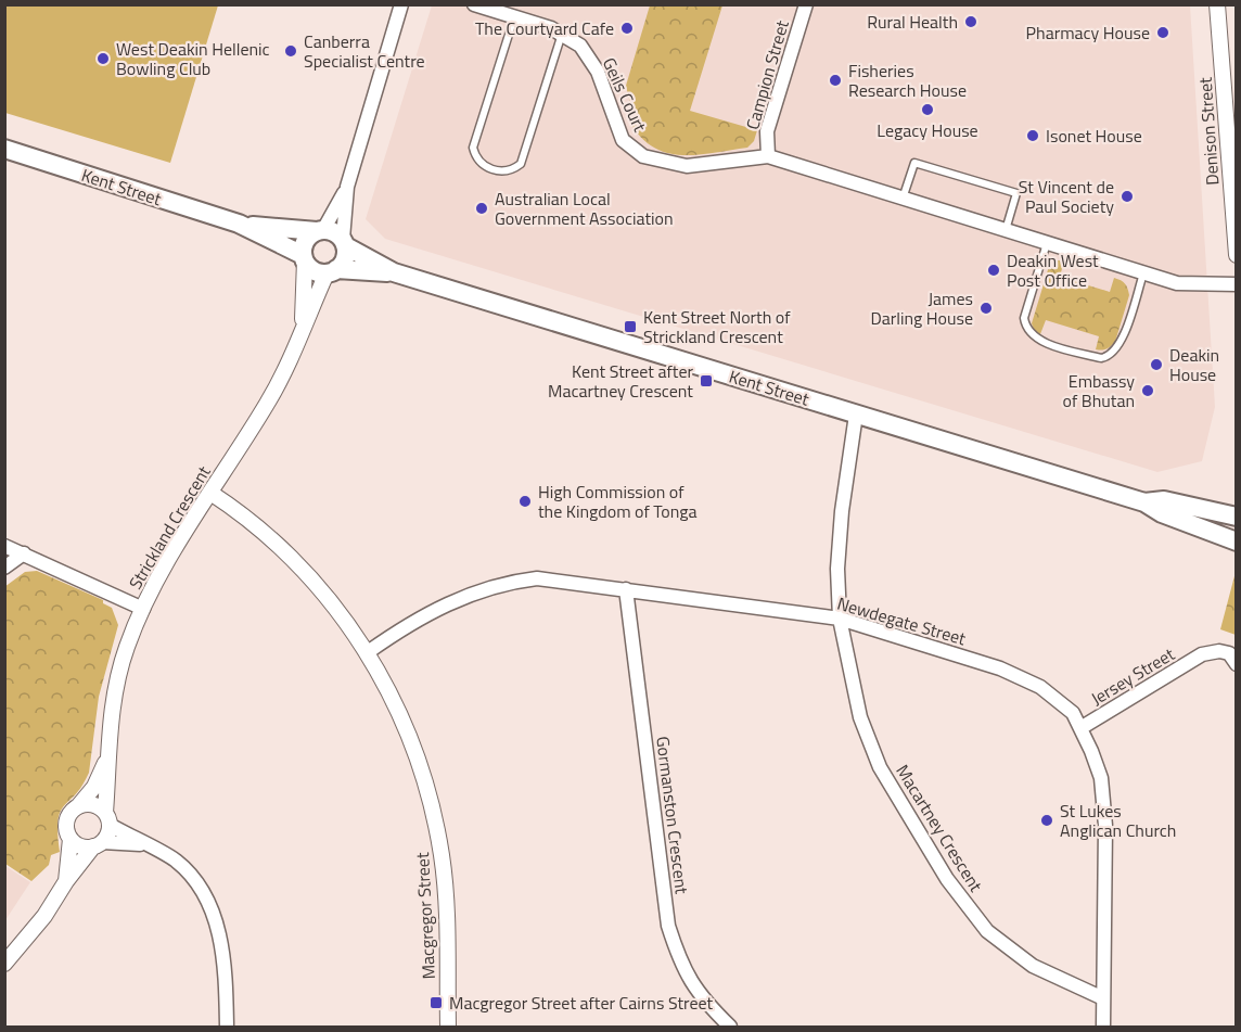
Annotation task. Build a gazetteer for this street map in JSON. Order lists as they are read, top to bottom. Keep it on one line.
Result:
{"streets":{"main road":["Kent Street"],"street":["Campion Street","Geils Court","Denison Street","Strickland Crescent","Newdegate Street","Jersey Street","Gormanston Crescent","Macartney Crescent","Macgregor Street"]},"crossings":[["Campion Street","Geils Court"],["Kent Street","Strickland Crescent"],["Kent Street","Macartney Crescent"],["Strickland Crescent","Macgregor Street"],["Newdegate Street","Jersey Street"],["Newdegate Street","Gormanston Crescent"],["Newdegate Street","Macartney Crescent"],["Newdegate Street","Macgregor Street"]],"places":{"other":["Rural Health","The Courtyard Cafe","Pharmacy House","Canberra Specialist Centre","West Deakin Hellenic Bowling Club","Fisheries Research House","Legacy House","Isonet House","St Vincent de Paul Society","Australian Local Government Association","Deakin West Post Office","James Darling House","Deakin House","Embassy of Bhutan","High Commission of the Kingdom of Tonga","St Lukes Anglican Church"],"transit":["Kent Street North of Strickland Crescent","Kent Street after Macartney Crescent","Macgregor Street after Cairns Street"]}}
